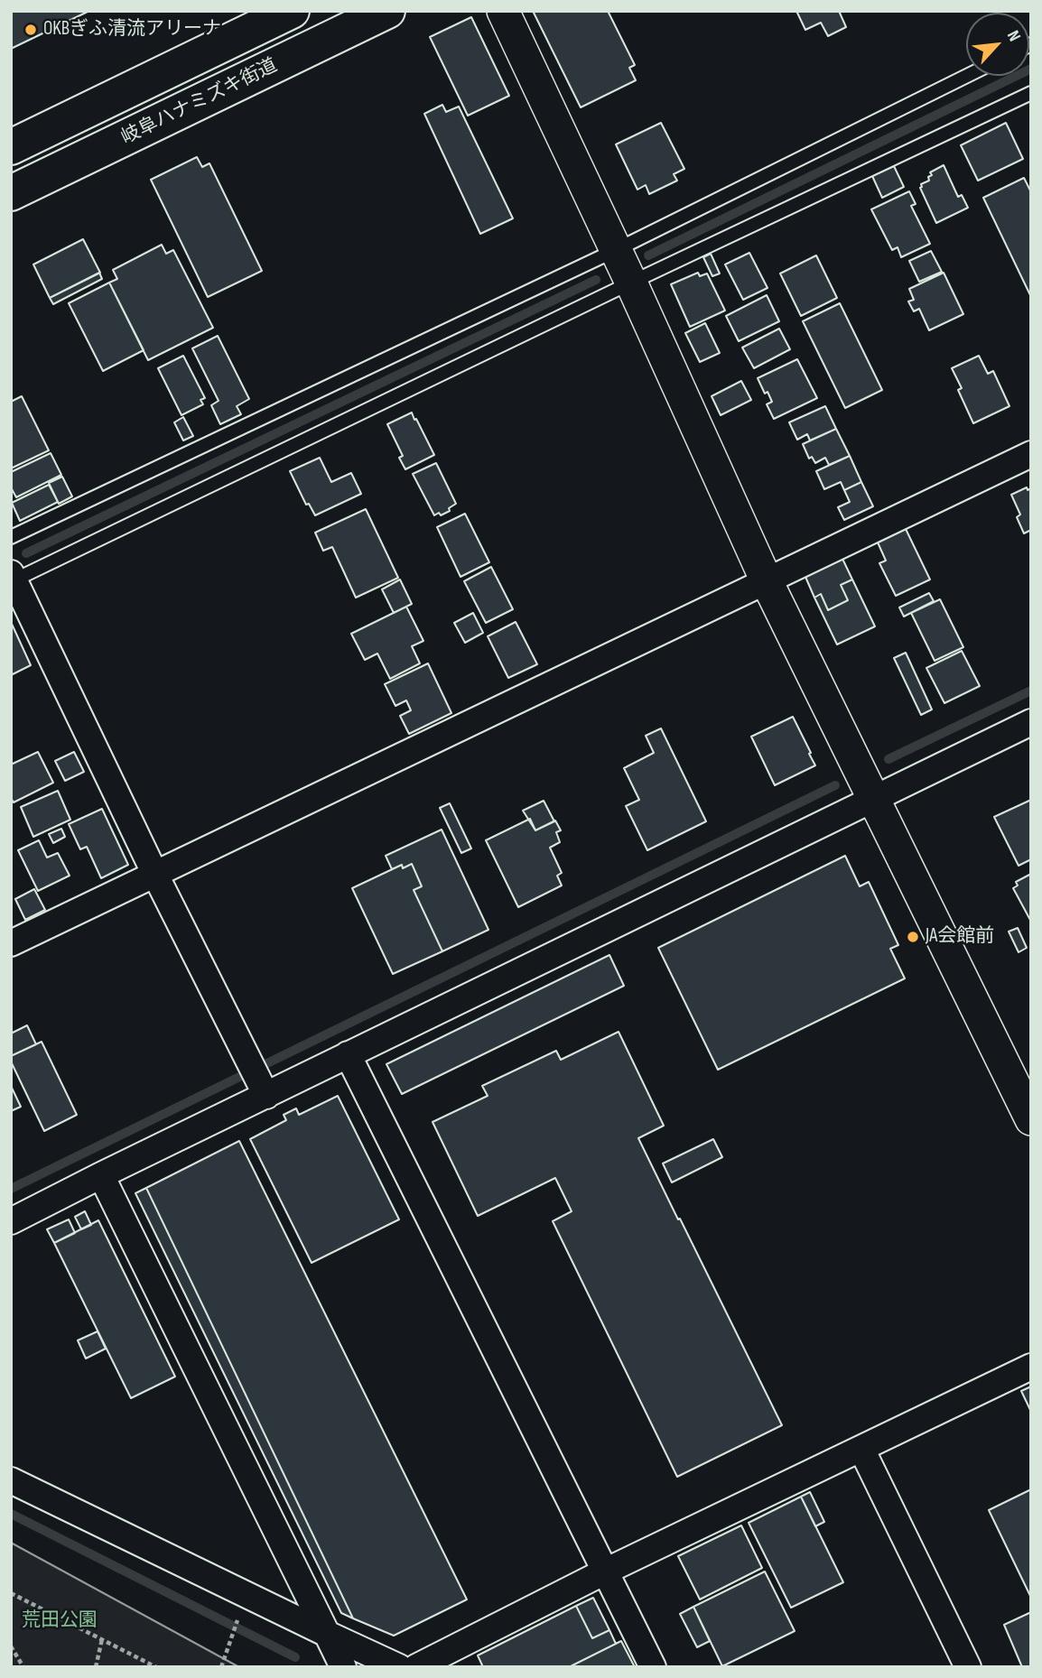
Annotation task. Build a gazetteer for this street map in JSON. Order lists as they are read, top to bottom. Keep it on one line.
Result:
{"streets":{"main road":["岐阜ハナミズキ街道"]},"parks":["荒田公園"],"places":["OKBぎふ清流アリーナ","JA会館前"],"north":"top right"}
